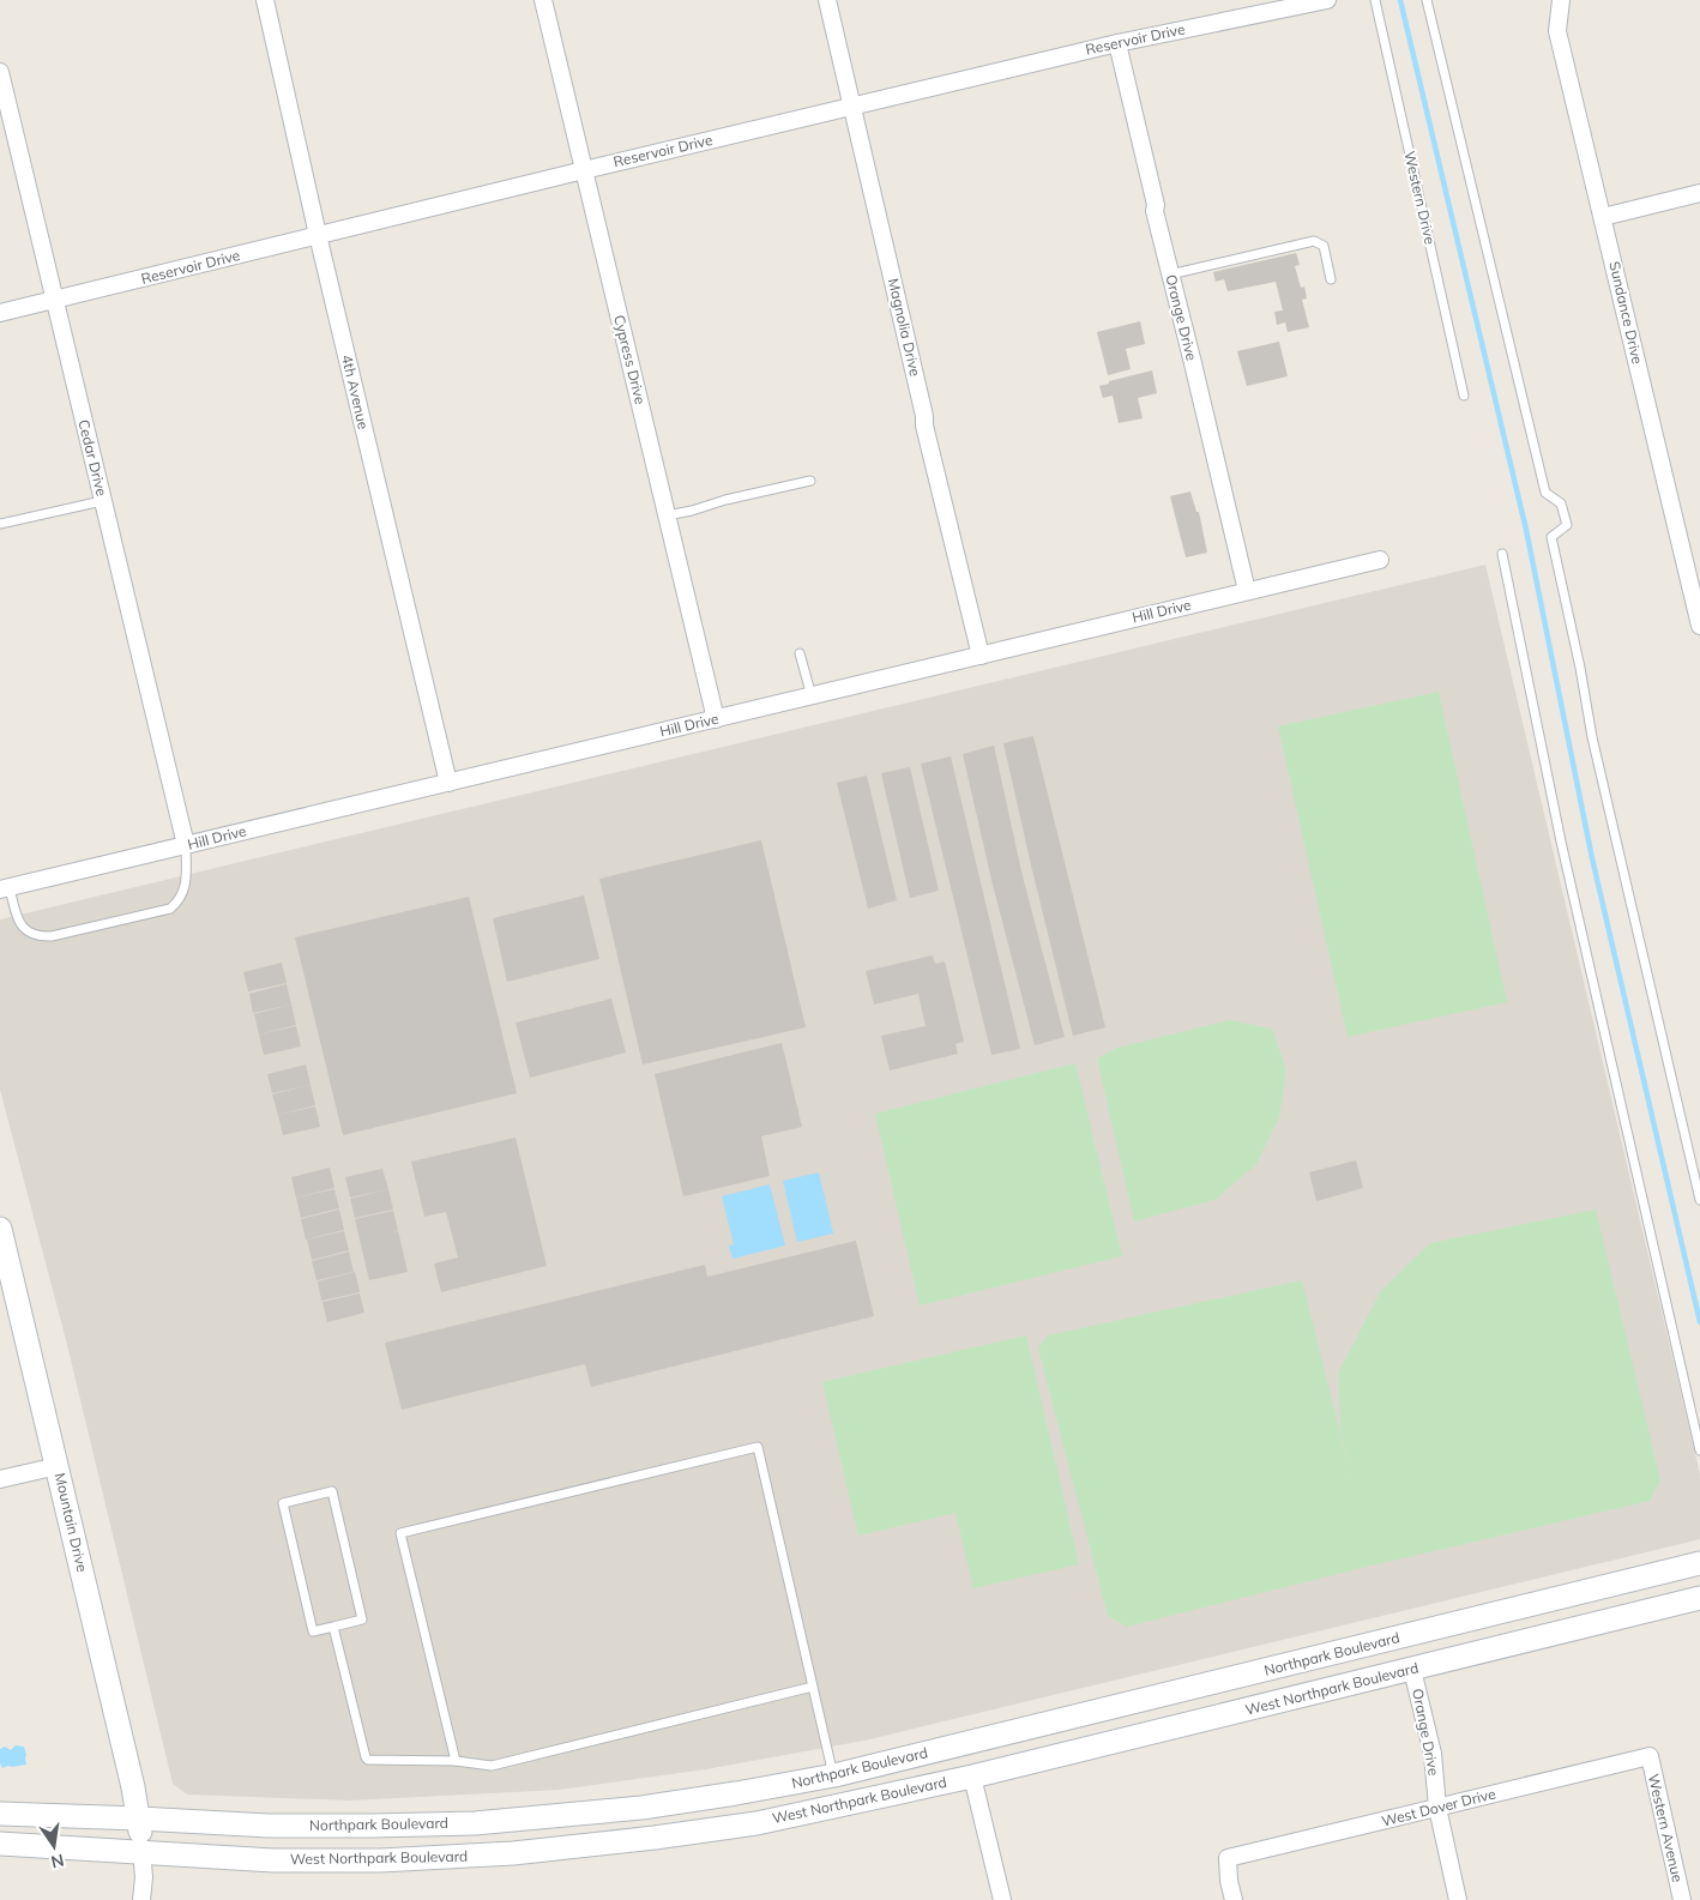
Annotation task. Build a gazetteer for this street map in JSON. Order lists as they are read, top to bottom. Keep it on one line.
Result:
{"streets":{"main road":["Mountain Drive","Northpark Boulevard","West Northpark Boulevard"],"street":["Reservoir Drive","Sundance Drive","Orange Drive","Magnolia Drive","Cypress Drive","4th Avenue","Cedar Drive","Hill Drive","West Dover Drive","Western Avenue"],"lane":["Western Drive"]},"crossings":[["Reservoir Drive","Orange Drive"],["Reservoir Drive","Magnolia Drive"],["Reservoir Drive","Cypress Drive"],["Reservoir Drive","4th Avenue"],["Reservoir Drive","Cedar Drive"],["Orange Drive","Hill Drive"],["Orange Drive","West Northpark Boulevard"],["Orange Drive","West Dover Drive"],["Magnolia Drive","Hill Drive"],["Cypress Drive","Hill Drive"],["4th Avenue","Hill Drive"],["Cedar Drive","Hill Drive"],["Mountain Drive","Northpark Boulevard"],["Mountain Drive","West Northpark Boulevard"],["West Dover Drive","Western Avenue"]],"north":"bottom"}
